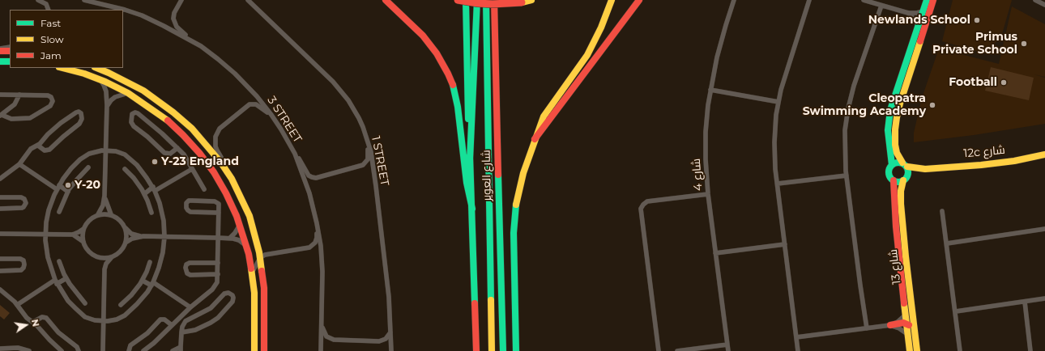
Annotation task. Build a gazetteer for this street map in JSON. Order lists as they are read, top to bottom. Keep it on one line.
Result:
{"streets":{"main road":["12c شارع","شارع العوير","شارع 13"],"street":["3 STREET","1 STREET","شارع 4"]},"crossings":[["12c شارع","شارع 13"]],"places":["Newlands School","Primus Private School","Football","Cleopatra Swimming Academy","Y-23 England","Y-20"],"legend":["Fast","Slow","Jam"],"north":"right"}
